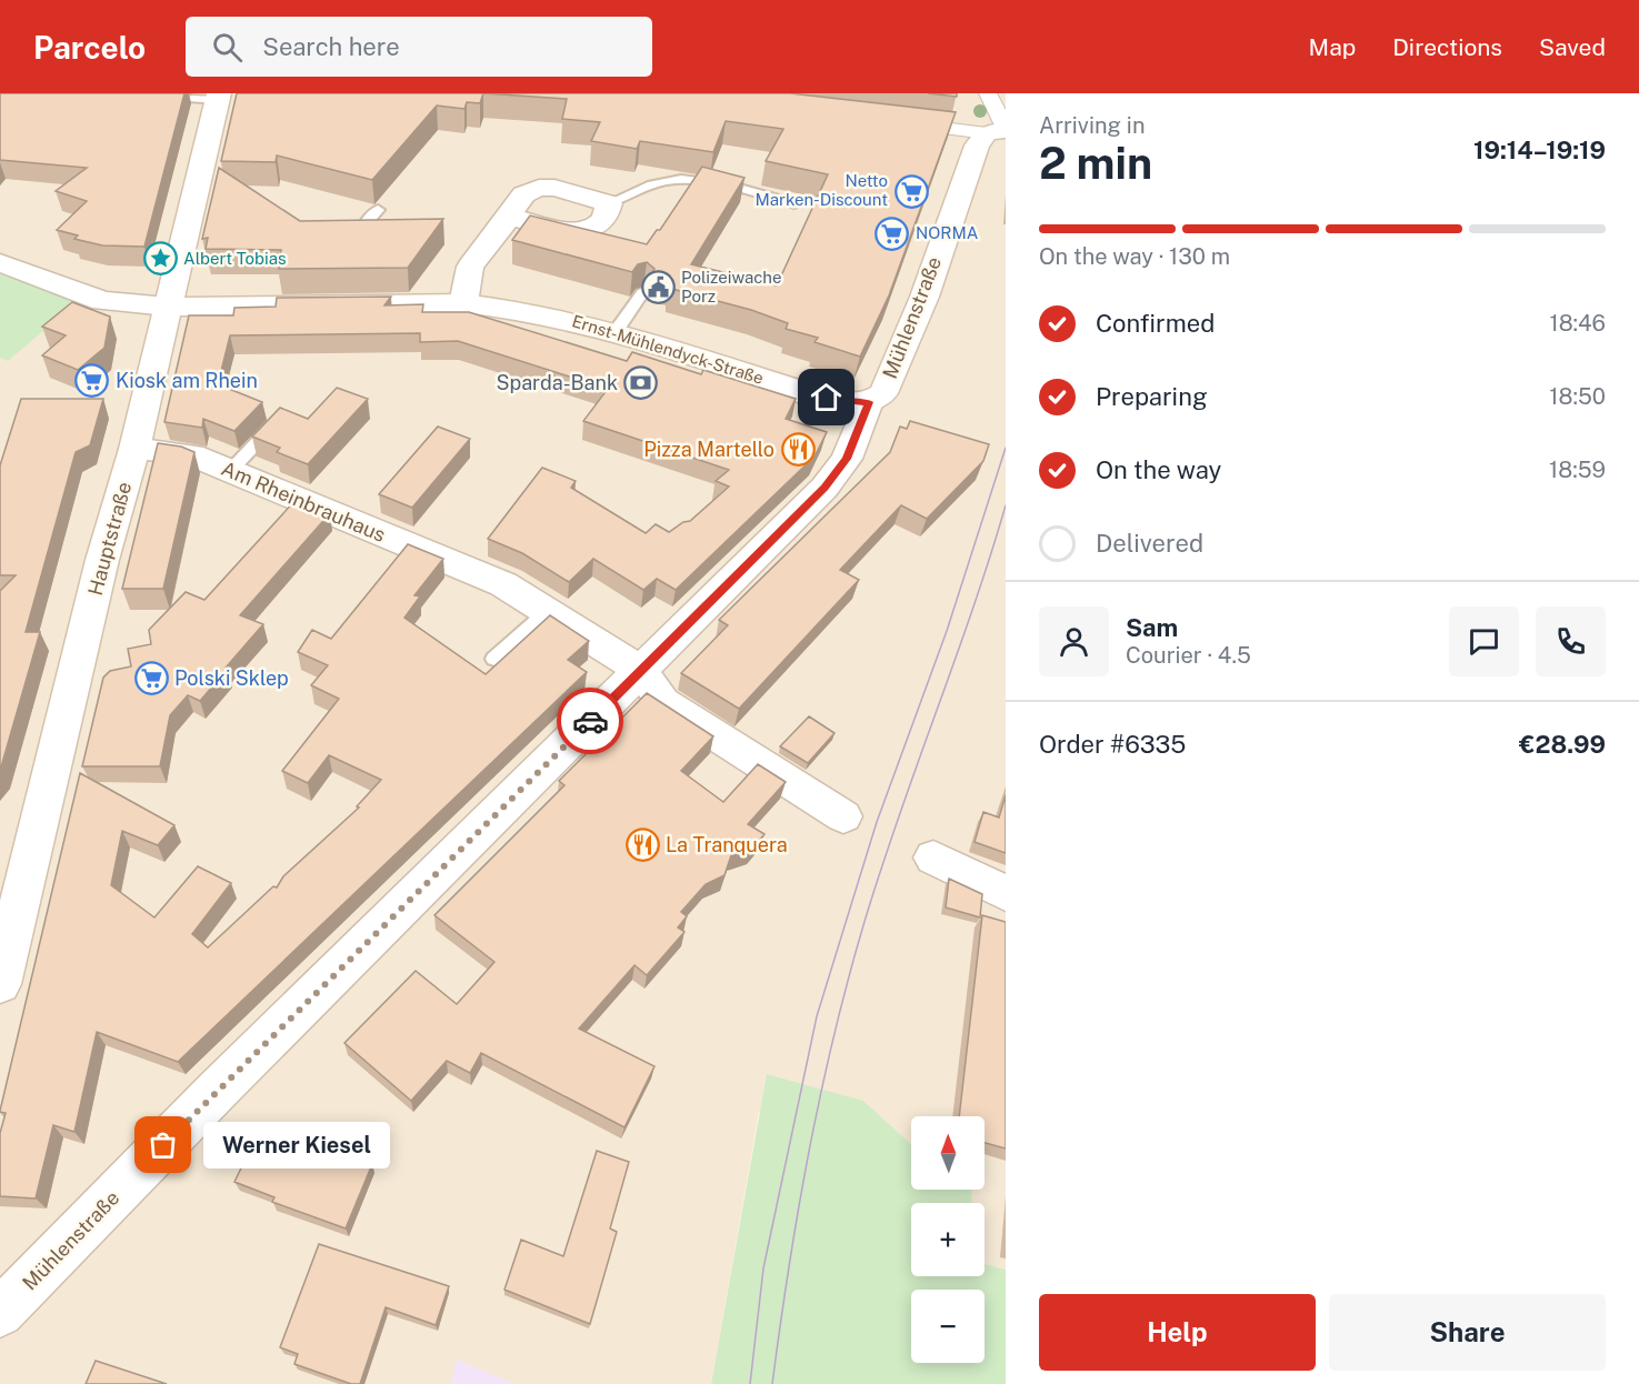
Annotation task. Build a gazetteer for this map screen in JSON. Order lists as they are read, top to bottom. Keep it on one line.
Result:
{"streets":{"street":["Mühlenstraße","Ernst-Mühlendyck-Straße","Am Rheinbrauhaus","Hauptstraße"]},"crossings":[["Mühlenstraße","Ernst-Mühlendyck-Straße"],["Mühlenstraße","Am Rheinbrauhaus"],["Ernst-Mühlendyck-Straße","Hauptstraße"],["Am Rheinbrauhaus","Hauptstraße"]],"places":{"supermarket":["Netto Marken-Discount","NORMA","Kiosk am Rhein","Polski Sklep"],"place":["Albert Tobias"],"public building":["Polizeiwache Porz"],"bank":["Sparda-Bank"],"restaurant":["Pizza Martello","La Tranquera"],"other":["Werner Kiesel"]},"north":"top","page":{"header":"Parcelo","search":"Search here","nav":["Map","Directions","Saved"],"heading":["2 min","Arriving in","19:14–19:19"],"panel":["Sam","Courier · 4.5","Order #6335","€28.99"],"bar":"On the way · 130 m","list":[["Confirmed","18:46"],["Preparing","18:50"],["On the way","18:59"],"Delivered"],"map_buttons":["+","−"],"bubble":"Werner Kiesel","buttons":["Help","Share"]}}
